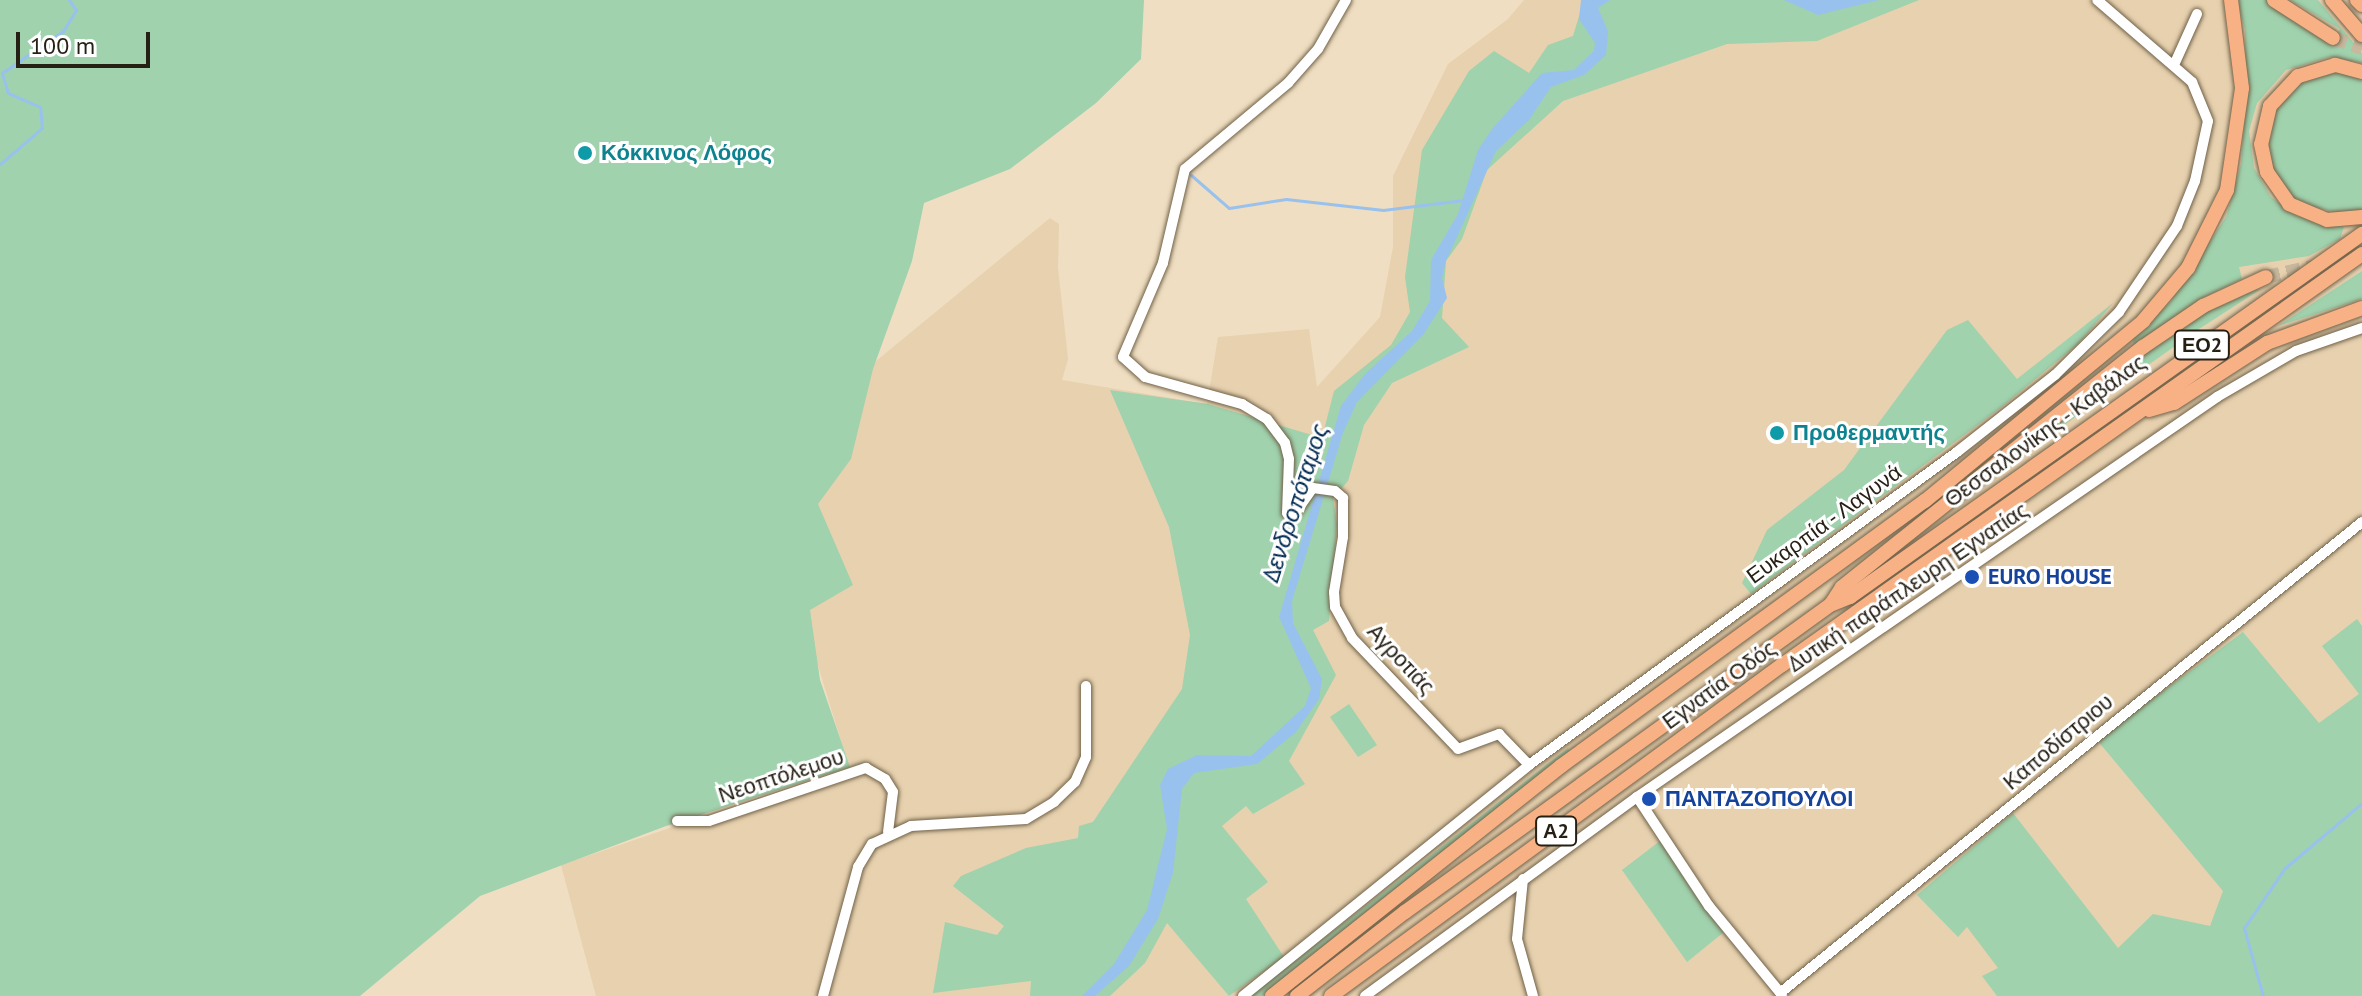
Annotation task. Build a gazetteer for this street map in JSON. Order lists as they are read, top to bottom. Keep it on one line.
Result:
{"streets":{"highway":["ΕΟ2","Θεσσαλονίκης - Καβάλας","Εγνατία Οδός","Α2"],"street":["Ευκαρπία - Λαγυνά","Δυτική παράπλευρη Εγνατίας","Αγροτιάς","Καποδίστριου","Νεοπτόλεμου"]},"crossings":[["Θεσσαλονίκης - Καβάλας","Εγνατία Οδός"],["Θεσσαλονίκης - Καβάλας","Α2"],["Ευκαρπία - Λαγυνά","Αγροτιάς"],["Εγνατία Οδός","Α2"]],"water":["Δενδροπόταμος"],"places":["Κόκκινος Λόφος","Προθερμαντής","EURO HOUSE","ΠΑΝΤΑΖΟΠΟΥΛΟΙ"],"scale_bar":"100 m"}
